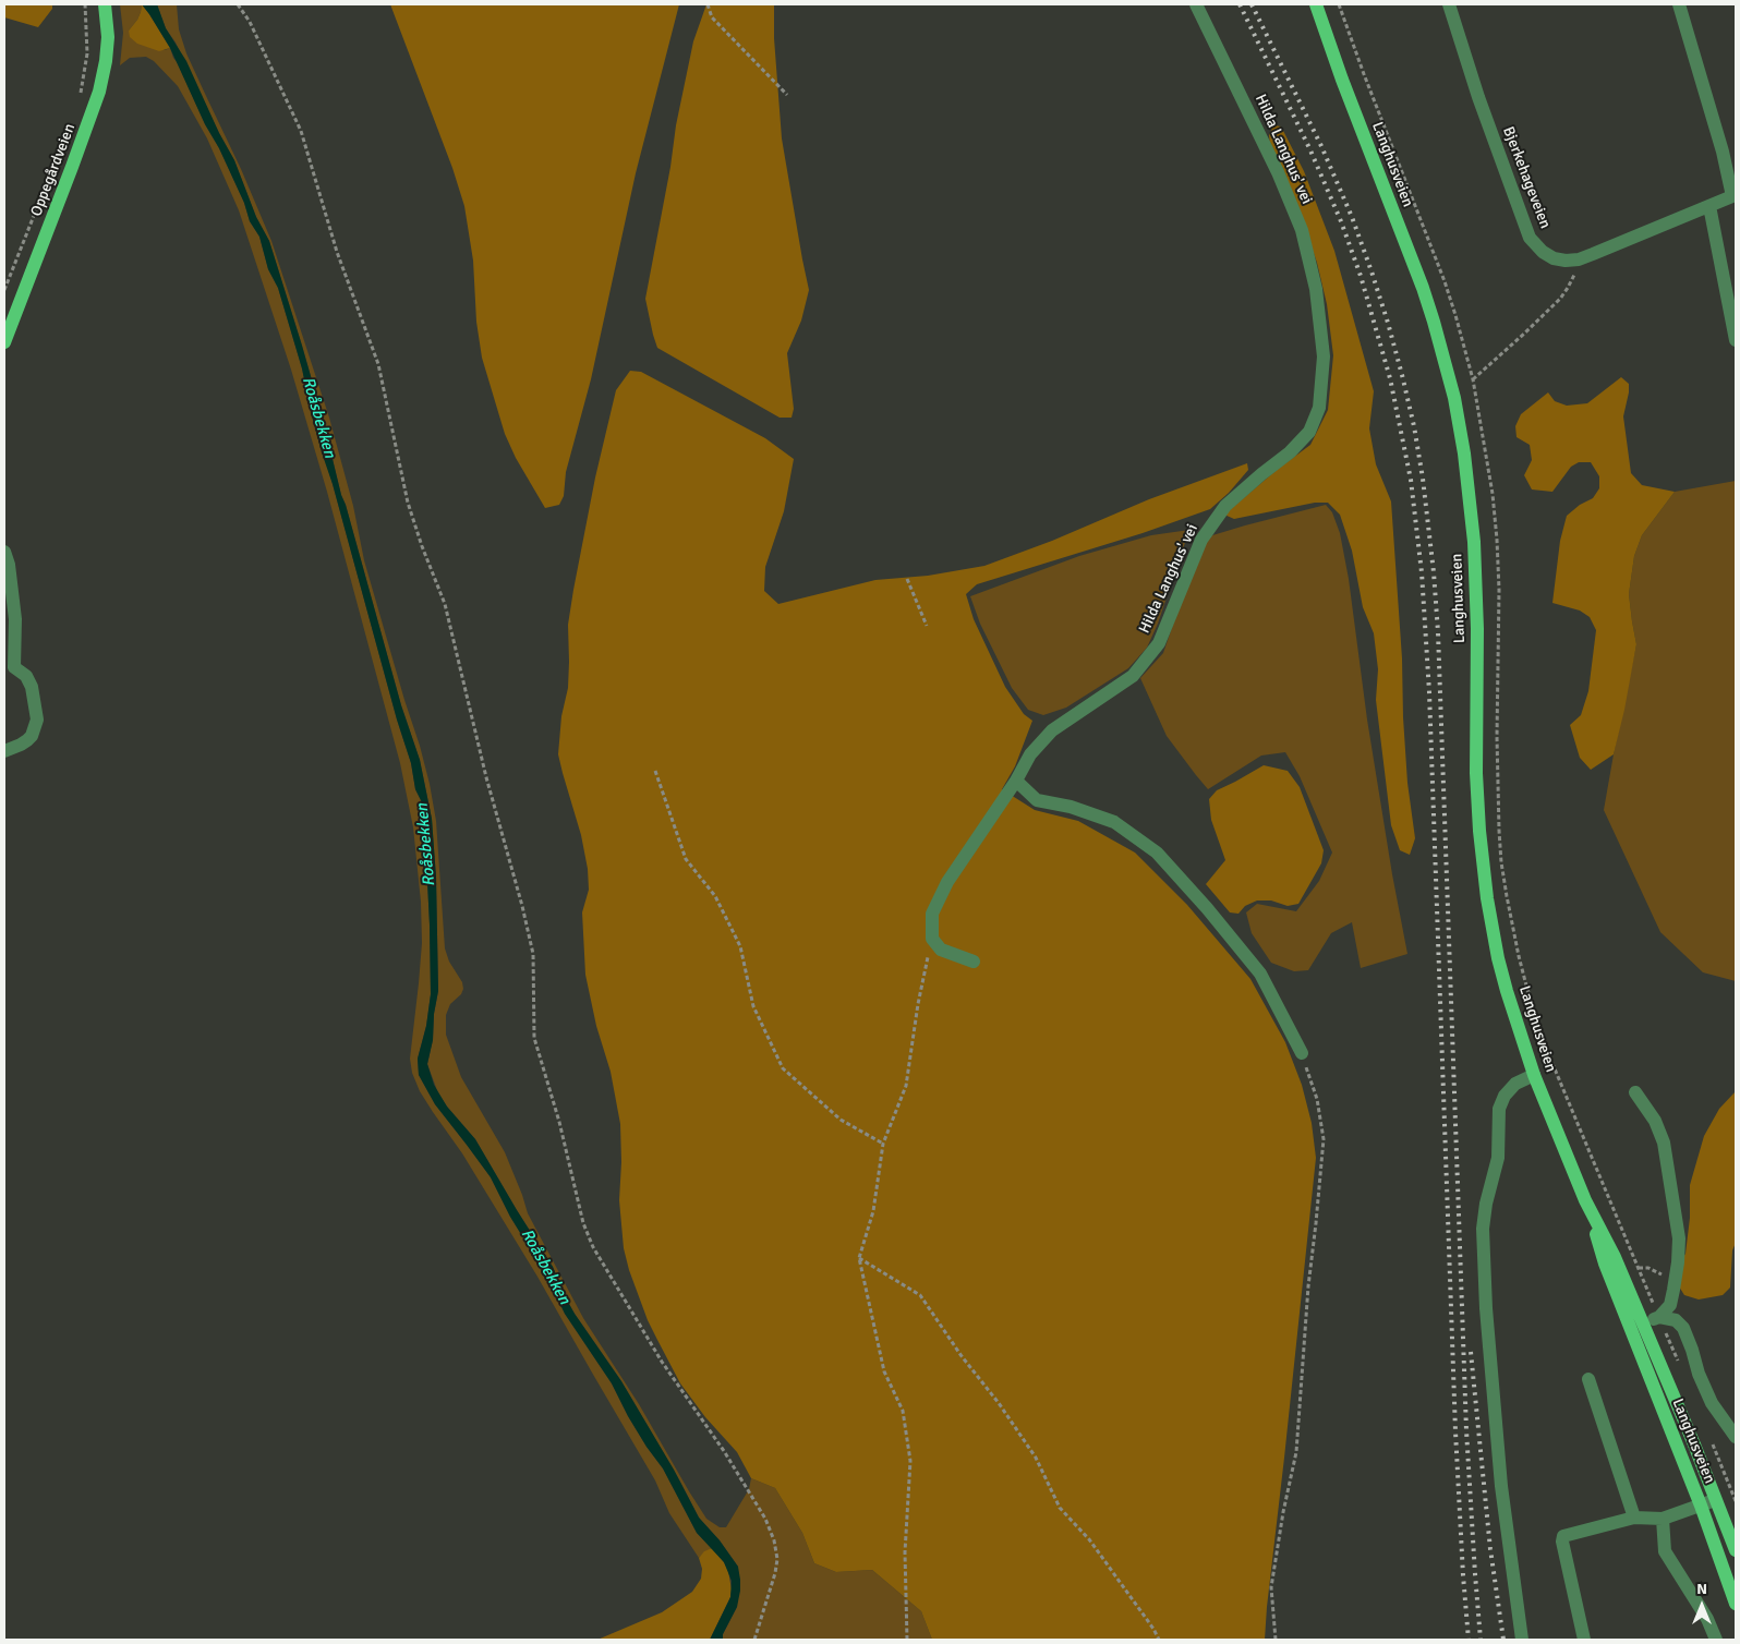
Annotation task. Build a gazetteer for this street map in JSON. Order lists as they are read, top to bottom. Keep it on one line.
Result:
{"streets":{"main road":["Langhusveien","Oppegårdveien"],"street":["Hilda Langhus' vei","Bjerkehageveien"]},"water":["Roåsbekken"],"north":"top"}
